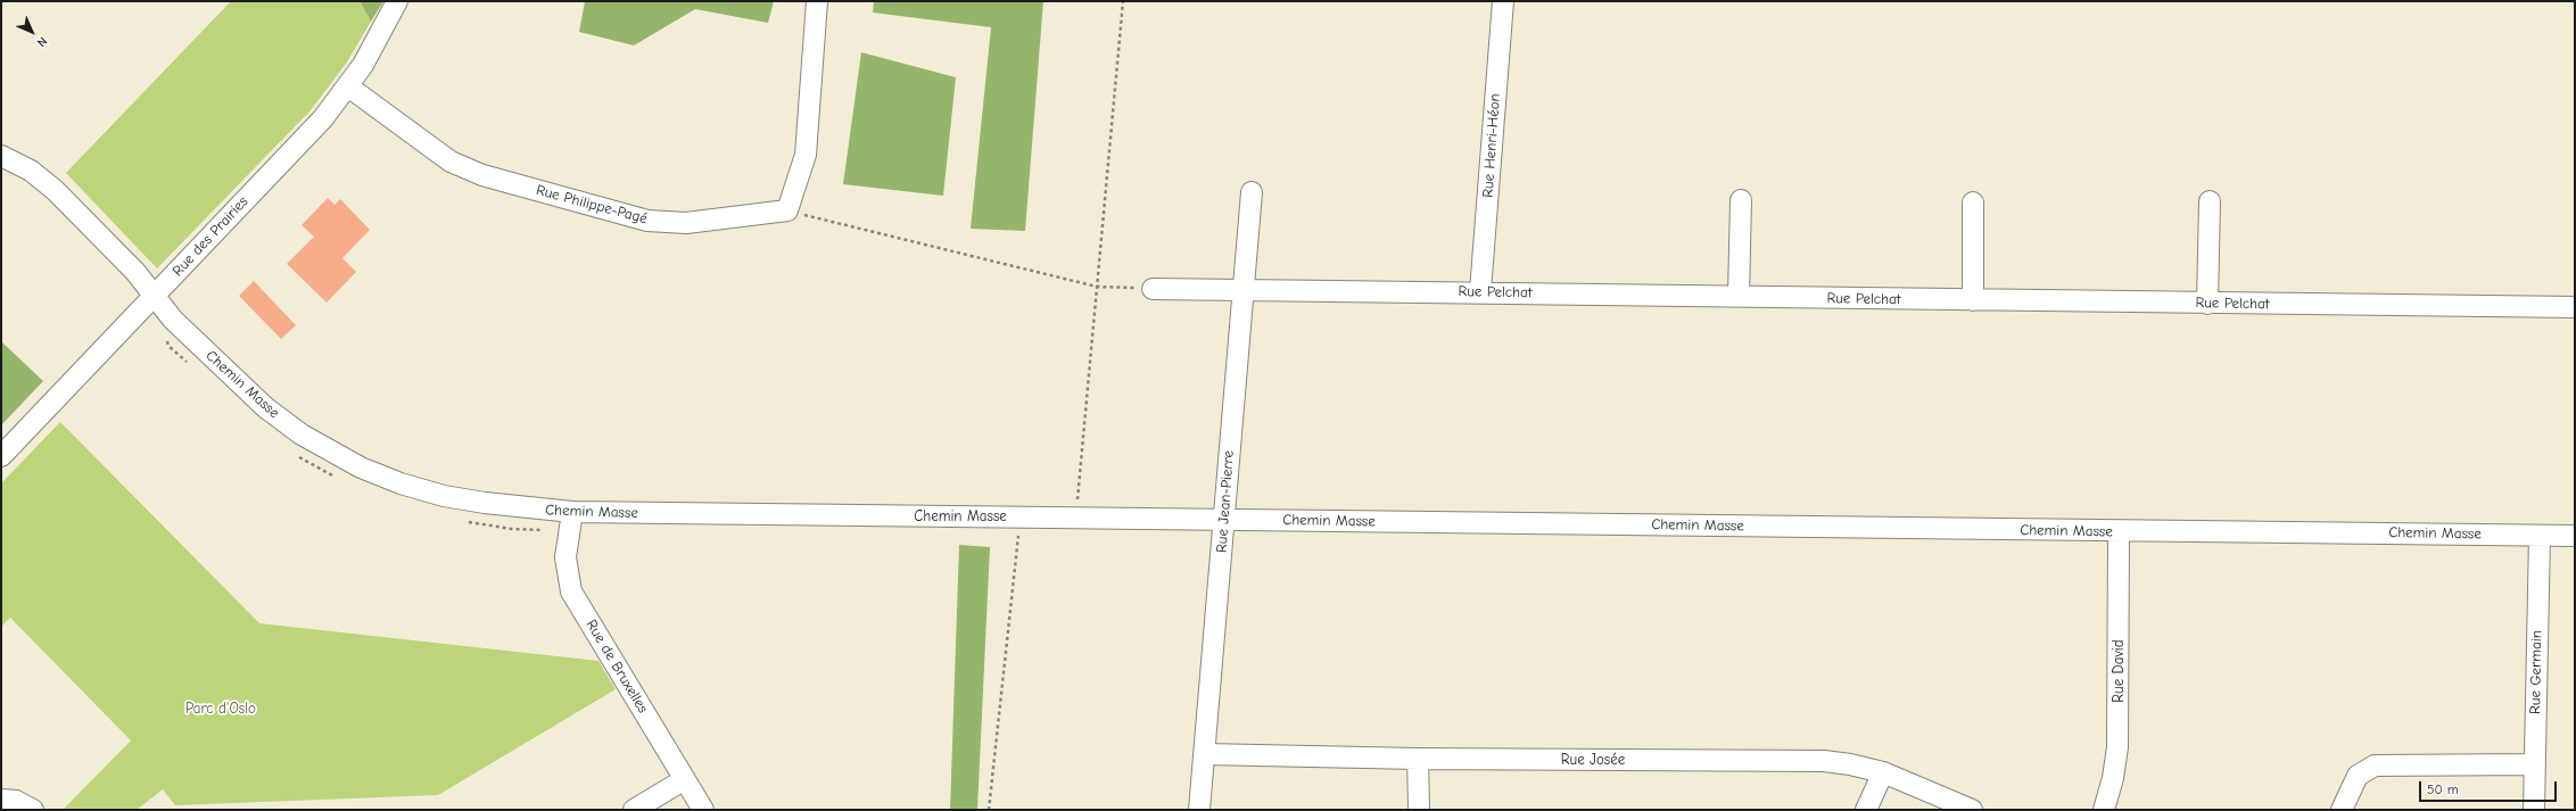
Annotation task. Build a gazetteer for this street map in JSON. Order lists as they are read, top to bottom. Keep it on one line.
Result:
{"streets":{"street":["Rue Henri-Héon","Rue Philippe-Pagé","Rue des Prairies","Rue Pelchat","Chemin Masse","Rue Jean-Pierre","Rue de Bruxelles","Rue David","Rue Germain","Rue Josée"]},"crossings":[["Rue Henri-Héon","Rue Pelchat"],["Rue Philippe-Pagé","Rue des Prairies"],["Rue des Prairies","Chemin Masse"],["Rue Pelchat","Rue Jean-Pierre"],["Chemin Masse","Rue Jean-Pierre"],["Chemin Masse","Rue de Bruxelles"],["Chemin Masse","Rue David"],["Chemin Masse","Rue Germain"],["Rue Jean-Pierre","Rue Josée"]],"parks":["Parc d'Oslo"],"scale_bar":"50 m","north":"bottom right"}
